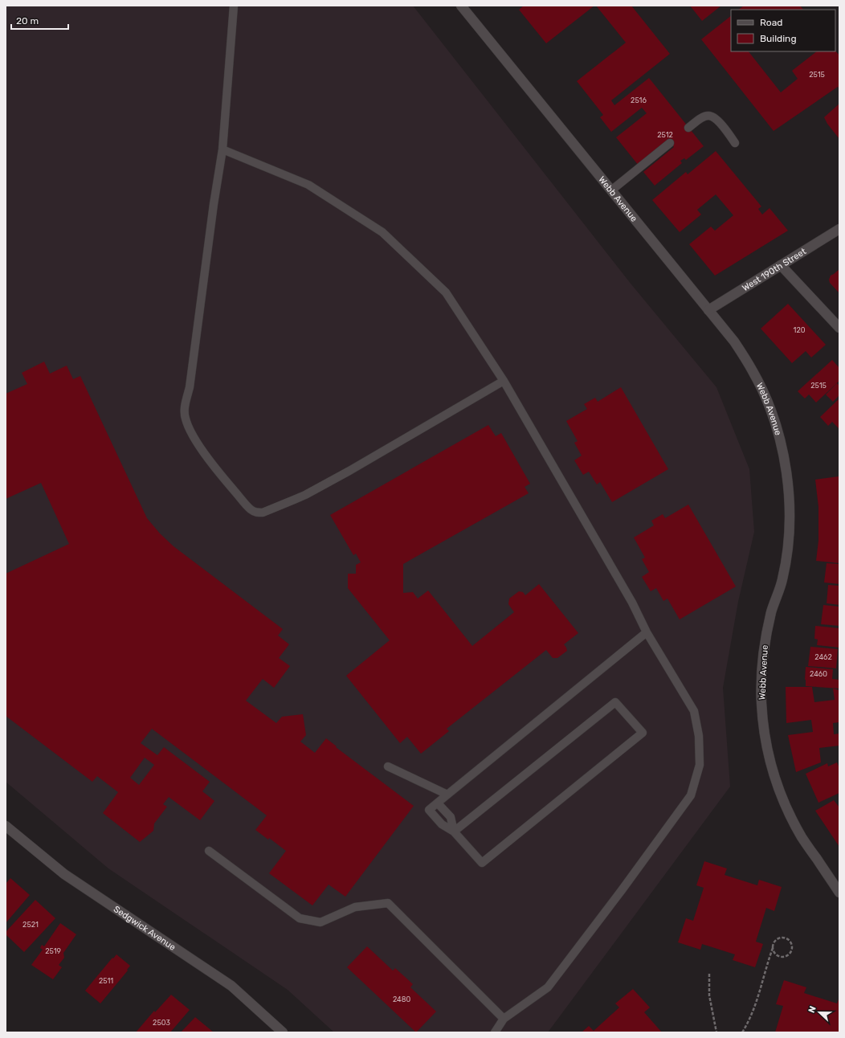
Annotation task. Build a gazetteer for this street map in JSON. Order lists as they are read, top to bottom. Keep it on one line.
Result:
{"streets":{"street":["Webb Avenue","West 190th Street","Sedgwick Avenue"]},"crossings":[["Webb Avenue","West 190th Street"]],"house_numbers":["2515","2516","2512","120","2515","2462","2460","2521","2519","2511","2480","2503"],"legend":["Road","Building"],"scale_bar":"20 m","north":"left"}
